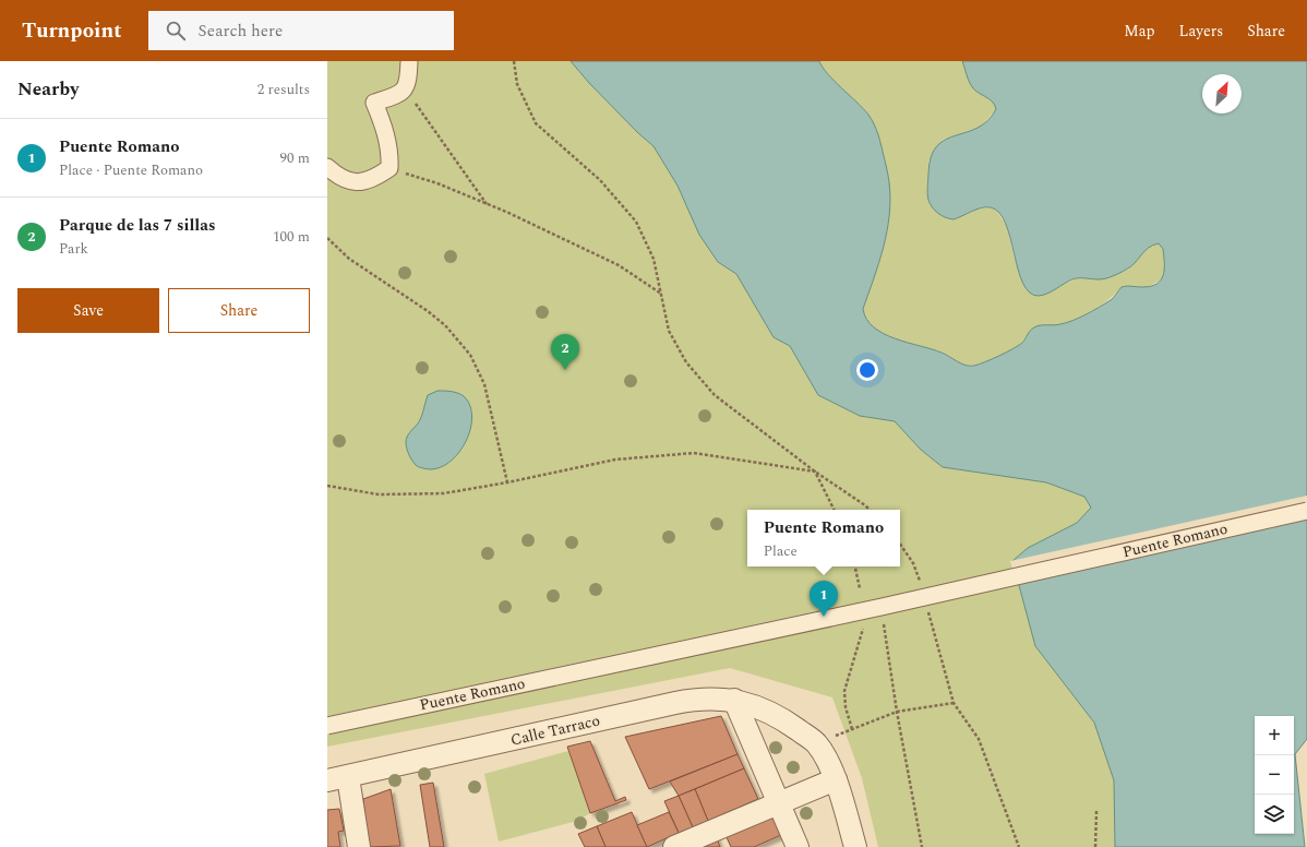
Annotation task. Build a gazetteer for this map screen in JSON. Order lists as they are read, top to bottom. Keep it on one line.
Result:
{"streets":{"street":["Puente Romano","Calle Tarraco"]},"north":"top right","page":{"header":"Turnpoint","search":"Search here","nav":["Map","Layers","Share"],"heading":["Nearby","2 results"],"list":[{"mark":"1","name":"Puente Romano","note":"Place · Puente Romano","value":"90 m"},{"mark":"2","name":"Parque de las 7 sillas","note":"Park","value":"100 m"}],"buttons":["Save","Share"],"pins":["2","1"],"popup":["Puente Romano","Place"],"map_buttons":["+","−"]}}
